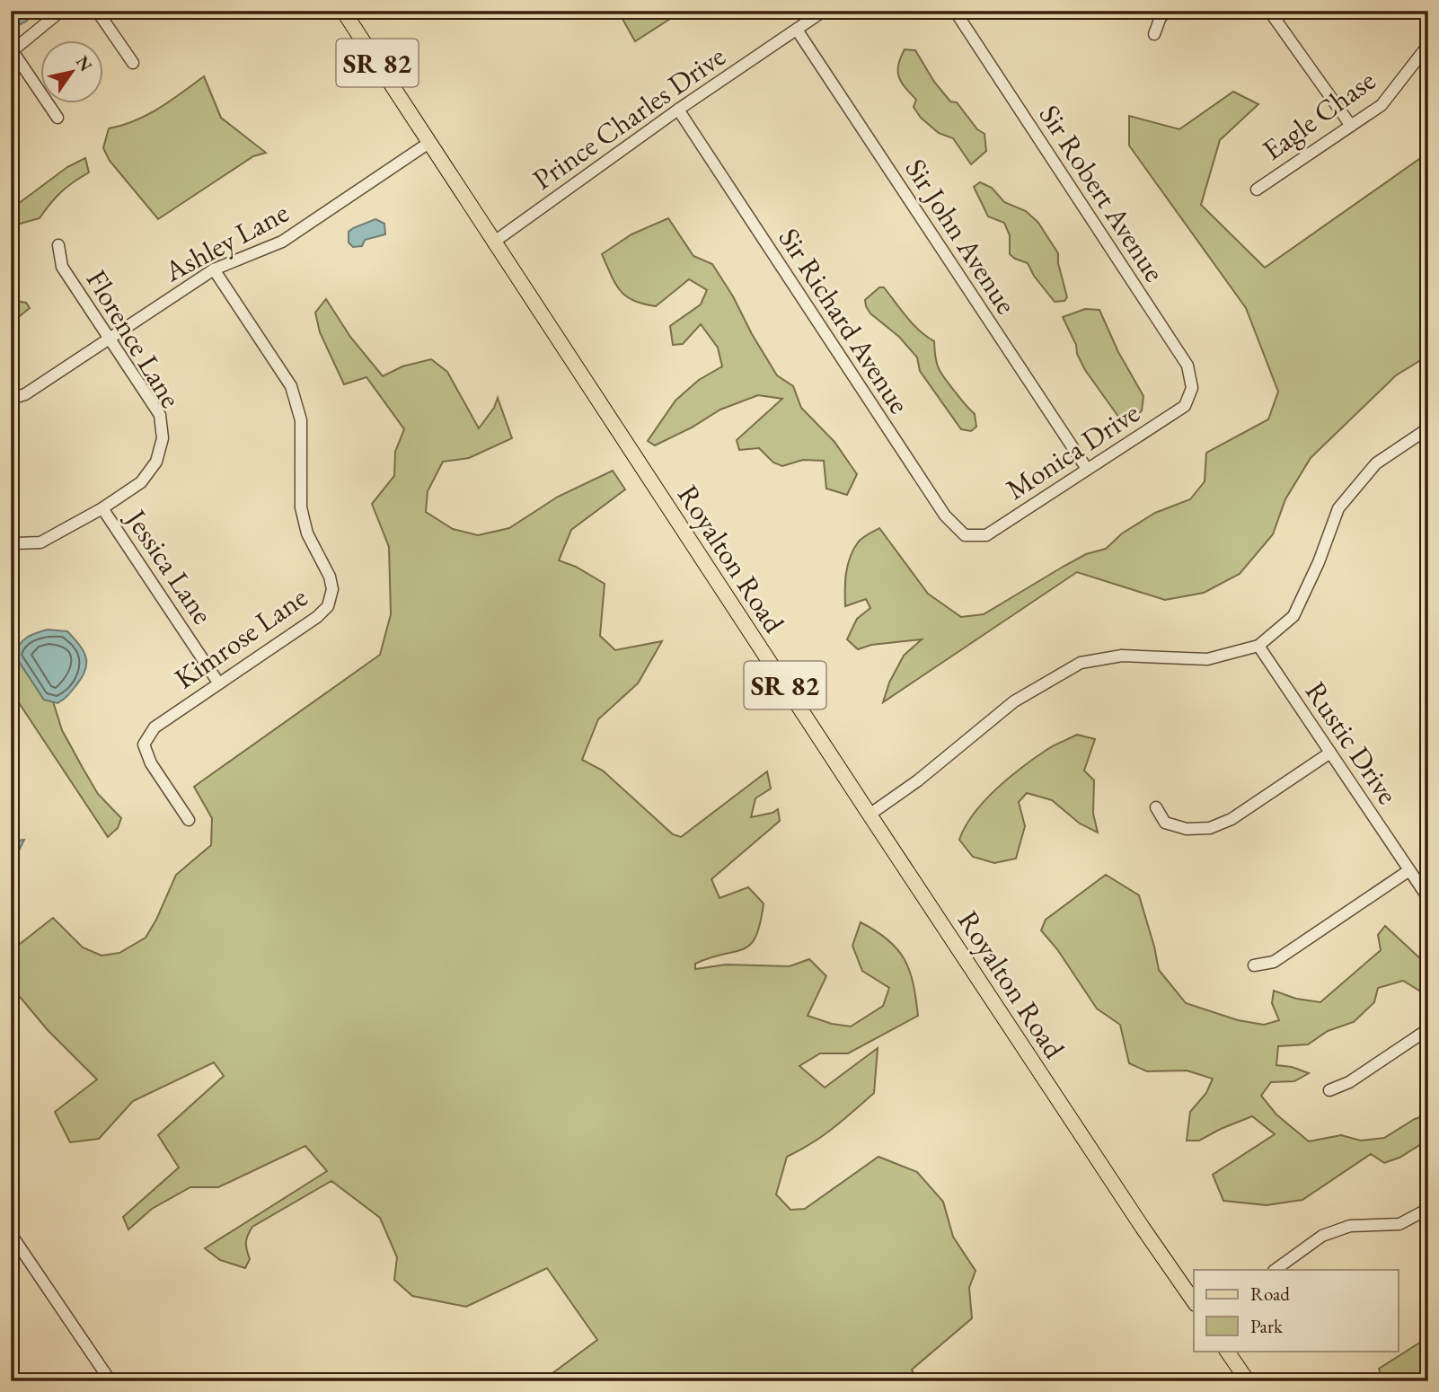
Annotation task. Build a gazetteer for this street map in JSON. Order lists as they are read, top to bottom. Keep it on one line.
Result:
{"streets":{"main road":["SR 82","Royalton Road"],"street":["Eagle Chase","Prince Charles Drive","Sir Robert Avenue","Sir John Avenue","Ashley Lane","Sir Richard Avenue","Florence Lane","Monica Drive","Jessica Lane","Kimrose Lane","Rustic Drive"]},"crossings":[["Prince Charles Drive","Sir John Avenue"],["Prince Charles Drive","Sir Richard Avenue"],["Prince Charles Drive","Royalton Road"],["Sir Robert Avenue","Monica Drive"],["Sir John Avenue","Monica Drive"],["Ashley Lane","Florence Lane"],["Ashley Lane","Royalton Road"],["Ashley Lane","Kimrose Lane"],["Sir Richard Avenue","Monica Drive"],["Florence Lane","Jessica Lane"],["Jessica Lane","Kimrose Lane"]],"legend":["Road","Park"],"north":"top right"}
